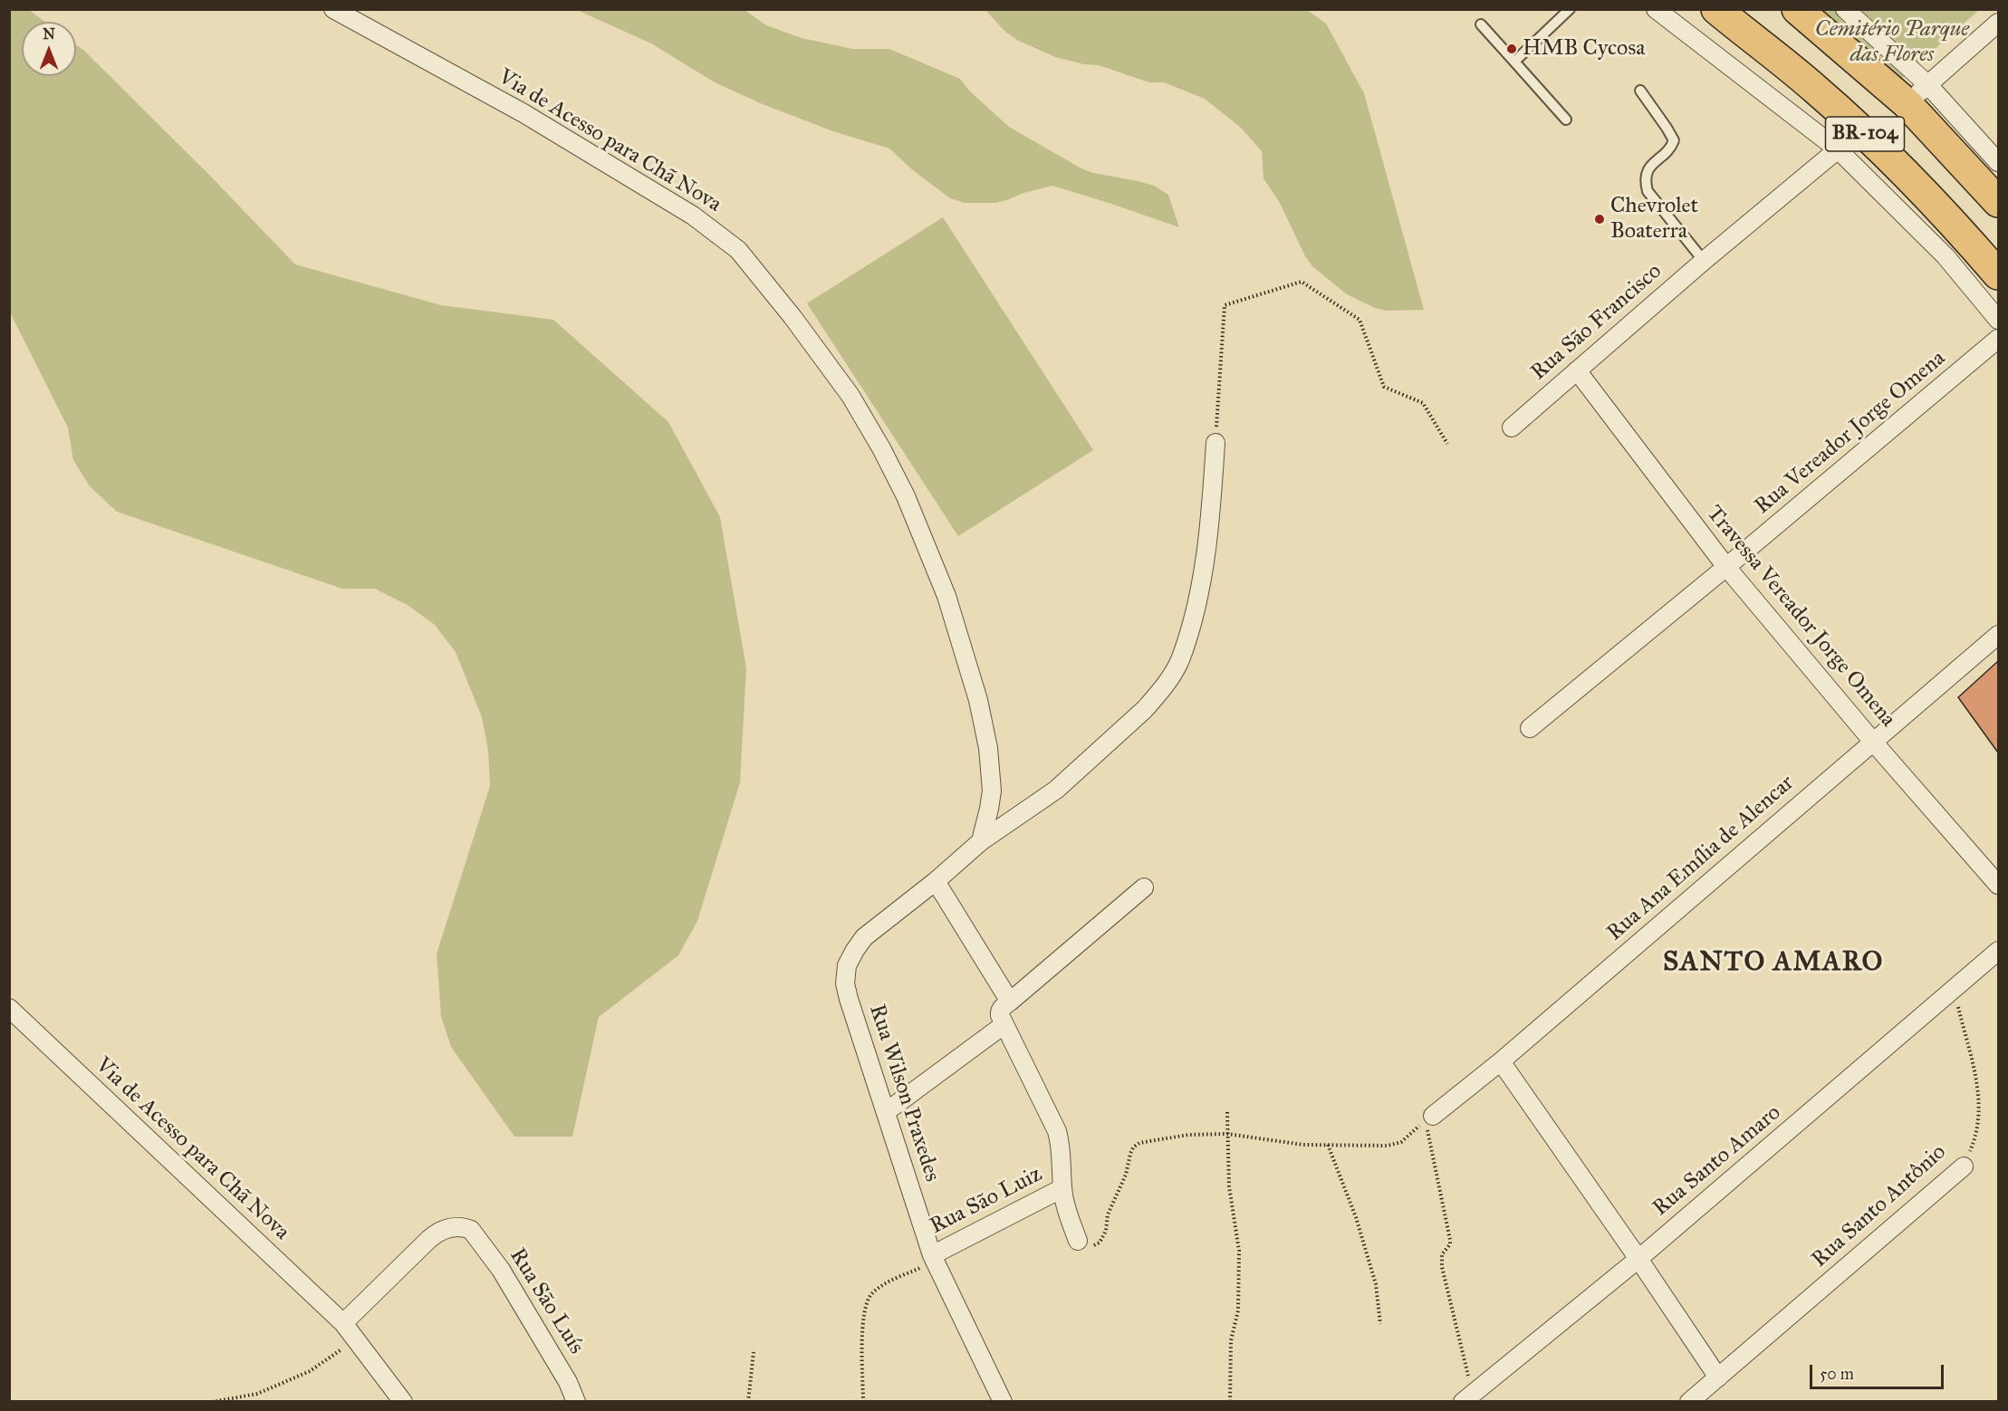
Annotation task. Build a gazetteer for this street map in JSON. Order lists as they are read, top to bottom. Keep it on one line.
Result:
{"streets":{"highway":["BR-104"],"street":["Via de Acesso para Chã Nova","Rua São Francisco","Rua Vereador Jorge Omena","Travessa Vereador Jorge Omena","Rua Ana Emília de Alencar","Rua Wilson Praxedes","Rua Santo Amaro","Rua São Luiz","Rua Santo Antônio","Rua São Luís"]},"crossings":[["Via de Acesso para Chã Nova","Rua Wilson Praxedes"],["Via de Acesso para Chã Nova","Rua São Luís"],["Rua São Francisco","Travessa Vereador Jorge Omena"],["Rua Vereador Jorge Omena","Travessa Vereador Jorge Omena"],["Travessa Vereador Jorge Omena","Rua Ana Emília de Alencar"],["Rua Wilson Praxedes","Rua São Luiz"],["Rua Santo Amaro","Rua Santo Antônio"]],"districts":["SANTO AMARO"],"parks":["Cemitério Parque das Flores"],"places":["HMB Cycosa","Chevrolet Boaterra"],"scale_bar":"50 m","north":"top"}
